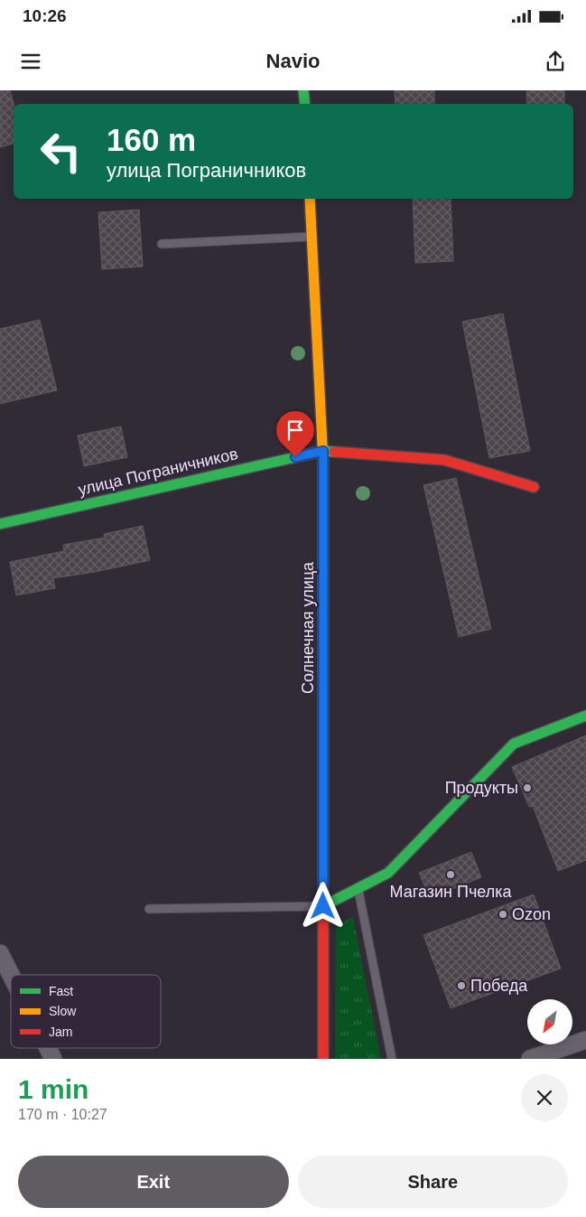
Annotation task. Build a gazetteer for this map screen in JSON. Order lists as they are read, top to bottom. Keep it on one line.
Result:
{"streets":{"street":["улица Пограничников","Солнечная улица"]},"crossings":[["улица Пограничников","Солнечная улица"]],"places":["Продукты","Магазин Пчелка","Ozon","Победа"],"legend":["Fast","Slow","Jam"],"north":"bottom left","page":{"status":"10:26","header":"Navio","turn":["160 m","улица Пограничников"],"heading":["1 min","170 m · 10:27"],"buttons":["Exit","Share"]}}
